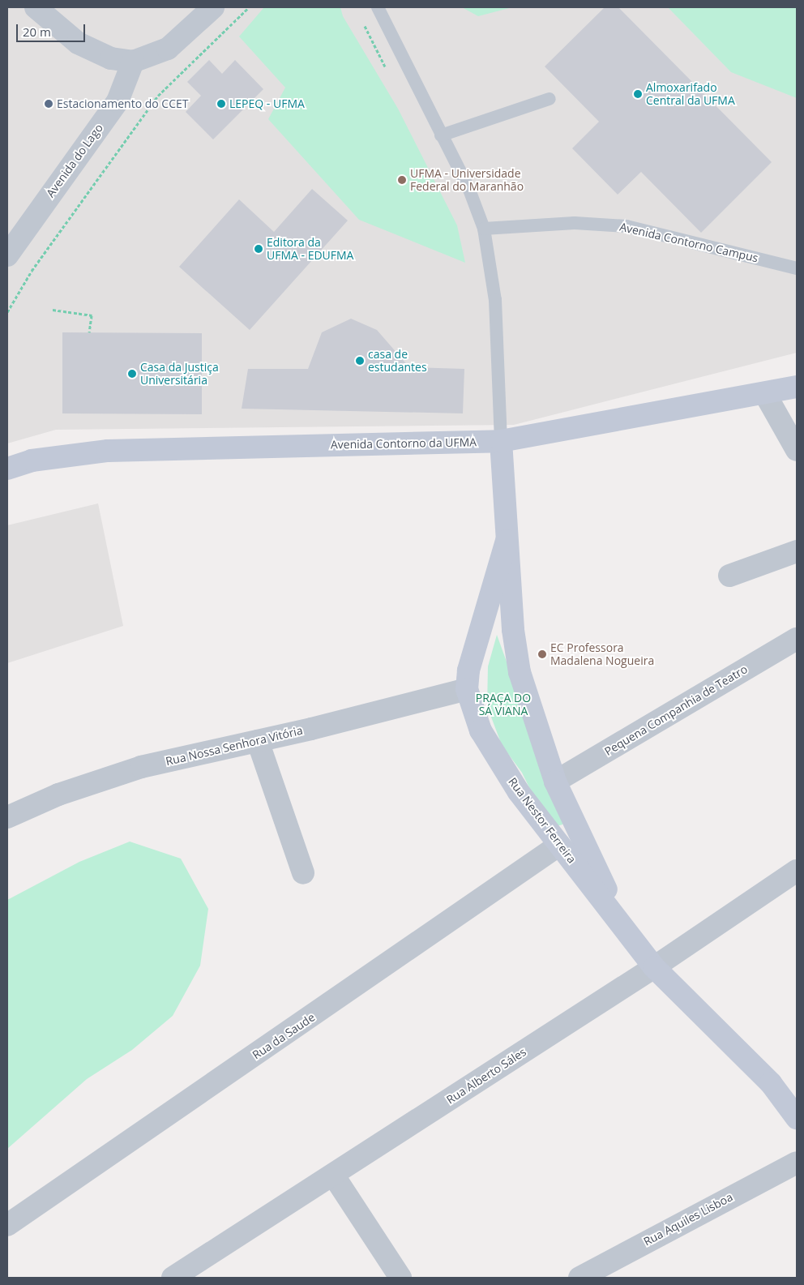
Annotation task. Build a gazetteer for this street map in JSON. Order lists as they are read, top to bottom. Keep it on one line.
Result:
{"streets":{"street":["Avenida do Lago","Avenida Contorno da UFMA","Pequena Companhia de Teatro","Rua Nossa Senhora Vitória","Rua Nestor Ferreira","Rua da Saude","Rua Alberto Sáles","Rua Aquiles Lisboa"],"lane":["Avenida Contorno Campus"]},"crossings":[["Avenida Contorno da UFMA","Rua Nestor Ferreira"],["Pequena Companhia de Teatro","Rua Nestor Ferreira"],["Rua Nossa Senhora Vitória","Rua Nestor Ferreira"],["Rua Nestor Ferreira","Rua da Saude"],["Rua Nestor Ferreira","Rua Alberto Sáles"]],"parks":["PRAÇA DO SÁ VIANA"],"places":["Almoxarifado Central da UFMA","Estacionamento do CCET","LEPEQ - UFMA","UFMA - Universidade Federal do Maranhão","Editora da UFMA - EDUFMA","casa de estudantes","Casa da Justiça Universitária","EC Professora Madalena Nogueira"],"scale_bar":"20 m"}
